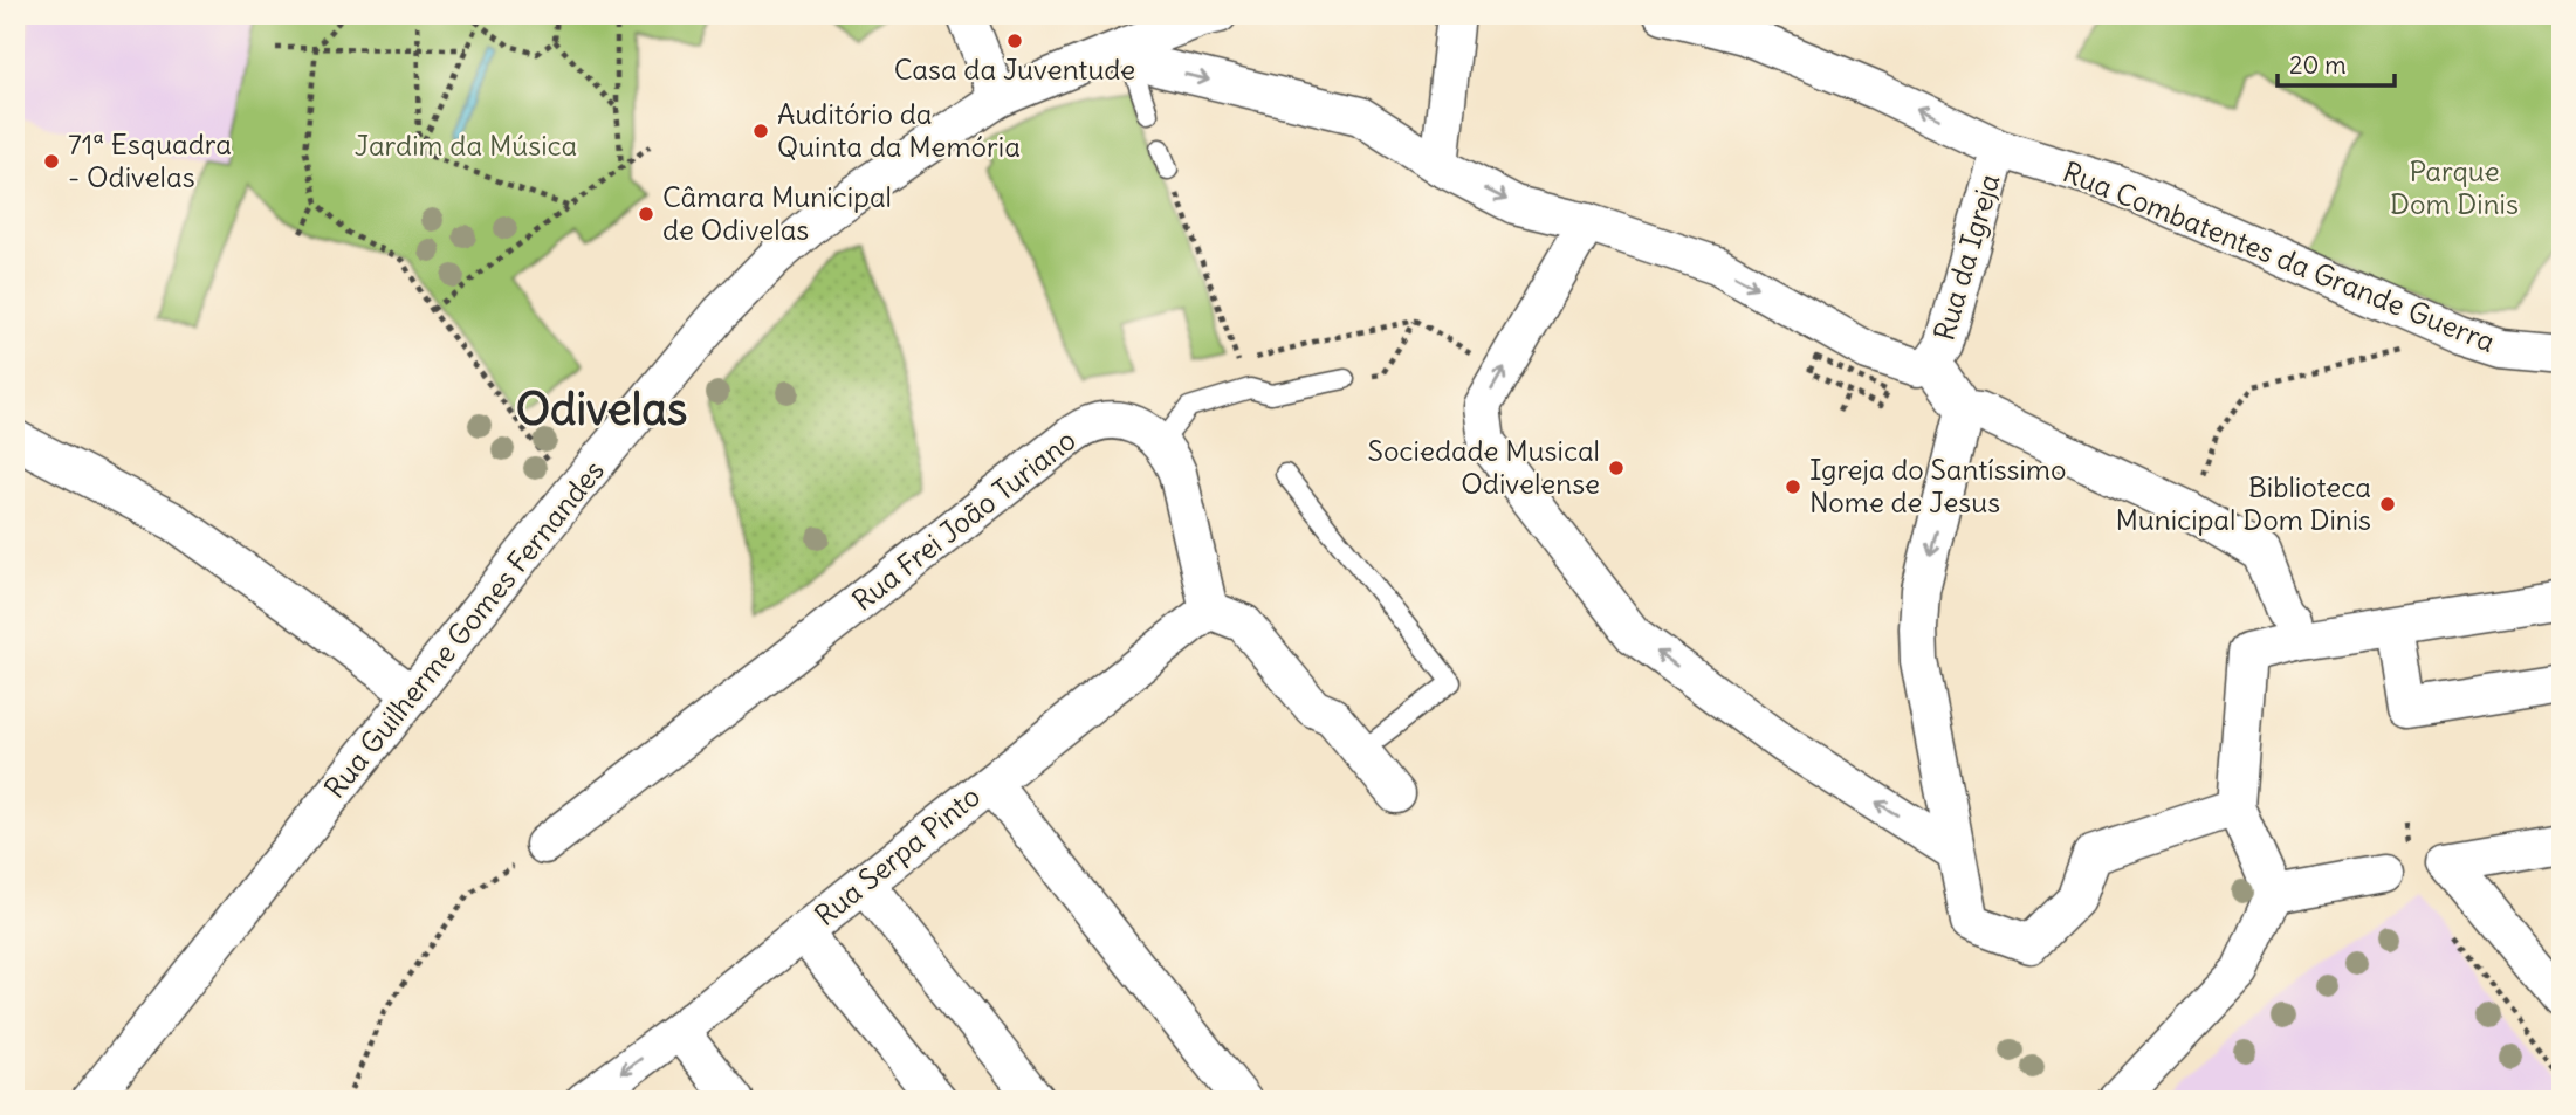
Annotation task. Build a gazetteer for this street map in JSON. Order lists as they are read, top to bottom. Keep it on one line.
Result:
{"streets":{"street":["Rua da Igreja","Rua Combatentes da Grande Guerra","Rua Frei João Turiano","Rua Guilherme Gomes Fernandes","Rua Serpa Pinto"]},"crossings":[["Rua da Igreja","Rua Combatentes da Grande Guerra"]],"districts":["Odivelas"],"parks":["Jardim da Música","Parque Dom Dinis"],"places":["Casa da Juventude","Auditório da Quinta da Memória","71ª Esquadra - Odivelas","Câmara Municipal de Odivelas","Sociedade Musical Odivelense","Igreja do Santíssimo Nome de Jesus","Biblioteca Municipal Dom Dinis"],"scale_bar":"20 m"}
